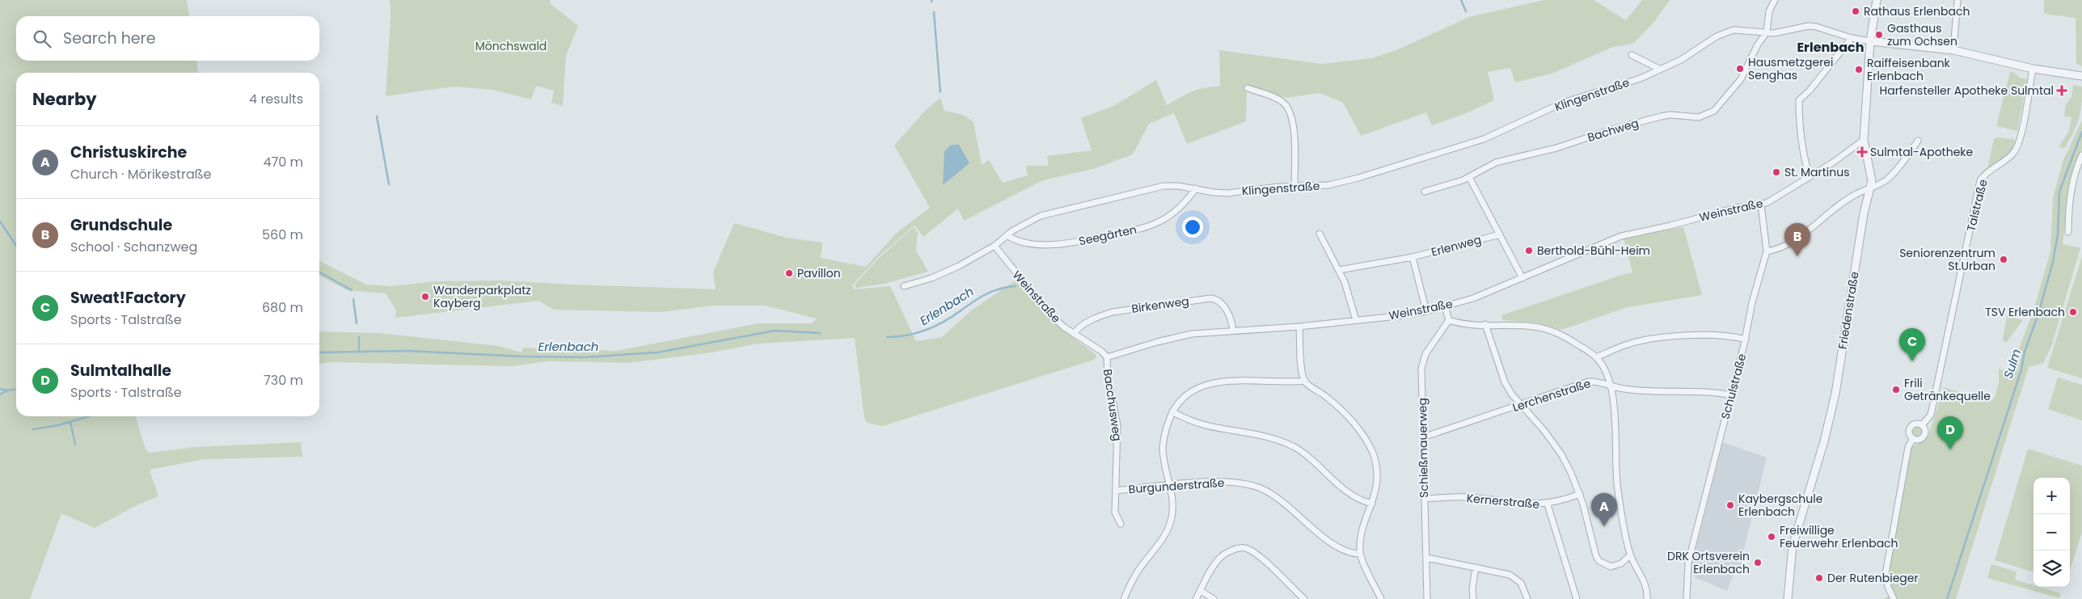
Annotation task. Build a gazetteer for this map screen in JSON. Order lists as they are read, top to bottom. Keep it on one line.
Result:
{"streets":{"street":["Klingenstraße","Bachweg","Talstraße","Weinstraße","Seegärten","Erlenweg","Birkenweg","Friedenstraße","Schulstraße","Lerchenstraße","Bacchusweg","Schießmauerweg","Burgunderstraße","Kernerstraße"]},"crossings":[["Klingenstraße","Bachweg"],["Klingenstraße","Weinstraße"],["Klingenstraße","Seegärten"],["Klingenstraße","Friedenstraße"],["Weinstraße","Birkenweg"],["Weinstraße","Friedenstraße"],["Weinstraße","Schulstraße"],["Weinstraße","Bacchusweg"],["Schulstraße","Lerchenstraße"],["Lerchenstraße","Schießmauerweg"],["Bacchusweg","Burgunderstraße"],["Schießmauerweg","Kernerstraße"]],"districts":["Erlenbach"],"water":["Erlenbach","Sulm"],"parks":["Mönchswald"],"places":{"other":["Rathaus Erlenbach","Gasthaus zum Ochsen","Hausmetzgerei Senghas","Raiffeisenbank Erlenbach","St. Martinus","Berthold-Bühl-Heim","Seniorenzentrum St.Urban","Pavillon","Wanderparkplatz Kayberg","TSV Erlenbach","Frili Getränkequelle","Kaybergschule Erlenbach","Freiwillige Feuerwehr Erlenbach","DRK Ortsverein Erlenbach","Der Rutenbieger"],"health":["Harfensteller Apotheke Sulmtal","Sulmtal-Apotheke"]},"page":{"search":"Search here","heading":["Nearby","4 results"],"list":[{"mark":"A","name":"Christuskirche","note":"Church · Mörikestraße","value":"470 m"},{"mark":"B","name":"Grundschule","note":"School · Schanzweg","value":"560 m"},{"mark":"C","name":"Sweat!Factory","note":"Sports · Talstraße","value":"680 m"},{"mark":"D","name":"Sulmtalhalle","note":"Sports · Talstraße","value":"730 m"}],"pins":["B","C","D","A"],"map_buttons":["+","−"]}}
